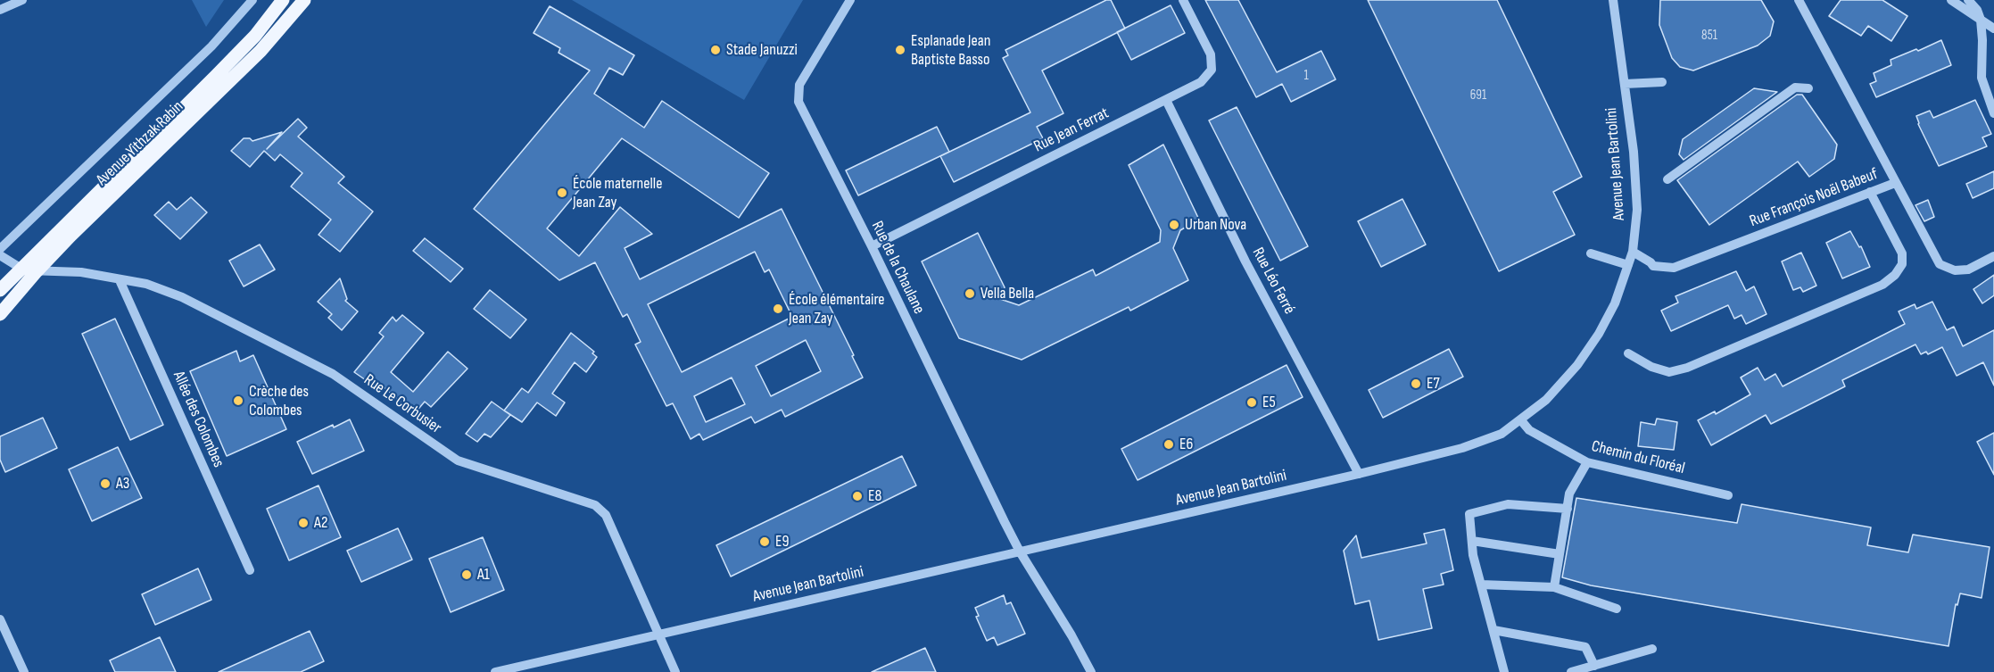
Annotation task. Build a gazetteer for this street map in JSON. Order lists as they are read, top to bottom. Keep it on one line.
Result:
{"streets":{"main road":["Avenue Yithzak Rabin"],"street":["Rue Jean Ferrat","Avenue Jean Bartolini","Rue François Noël Babeuf","Rue de la Chaulane","Rue Léo Ferré","Rue Le Corbusier","Allée des Colombes","Chemin du Floréal"]},"crossings":[["Rue Jean Ferrat","Rue de la Chaulane"],["Rue Jean Ferrat","Rue Léo Ferré"],["Avenue Yithzak Rabin","Rue Le Corbusier"],["Avenue Jean Bartolini","Rue François Noël Babeuf"],["Avenue Jean Bartolini","Rue de la Chaulane"],["Avenue Jean Bartolini","Rue Léo Ferré"],["Avenue Jean Bartolini","Rue Le Corbusier"],["Avenue Jean Bartolini","Chemin du Floréal"],["Rue Le Corbusier","Allée des Colombes"]],"places":["Stade Januzzi","Esplanade Jean Baptiste Basso","École maternelle Jean Zay","Urban Nova","Vella Bella","École élémentaire Jean Zay","E7","Crèche des Colombes","E5","E6","A3","E8","A2","E9","A1"],"house_numbers":["851","1","691"]}
